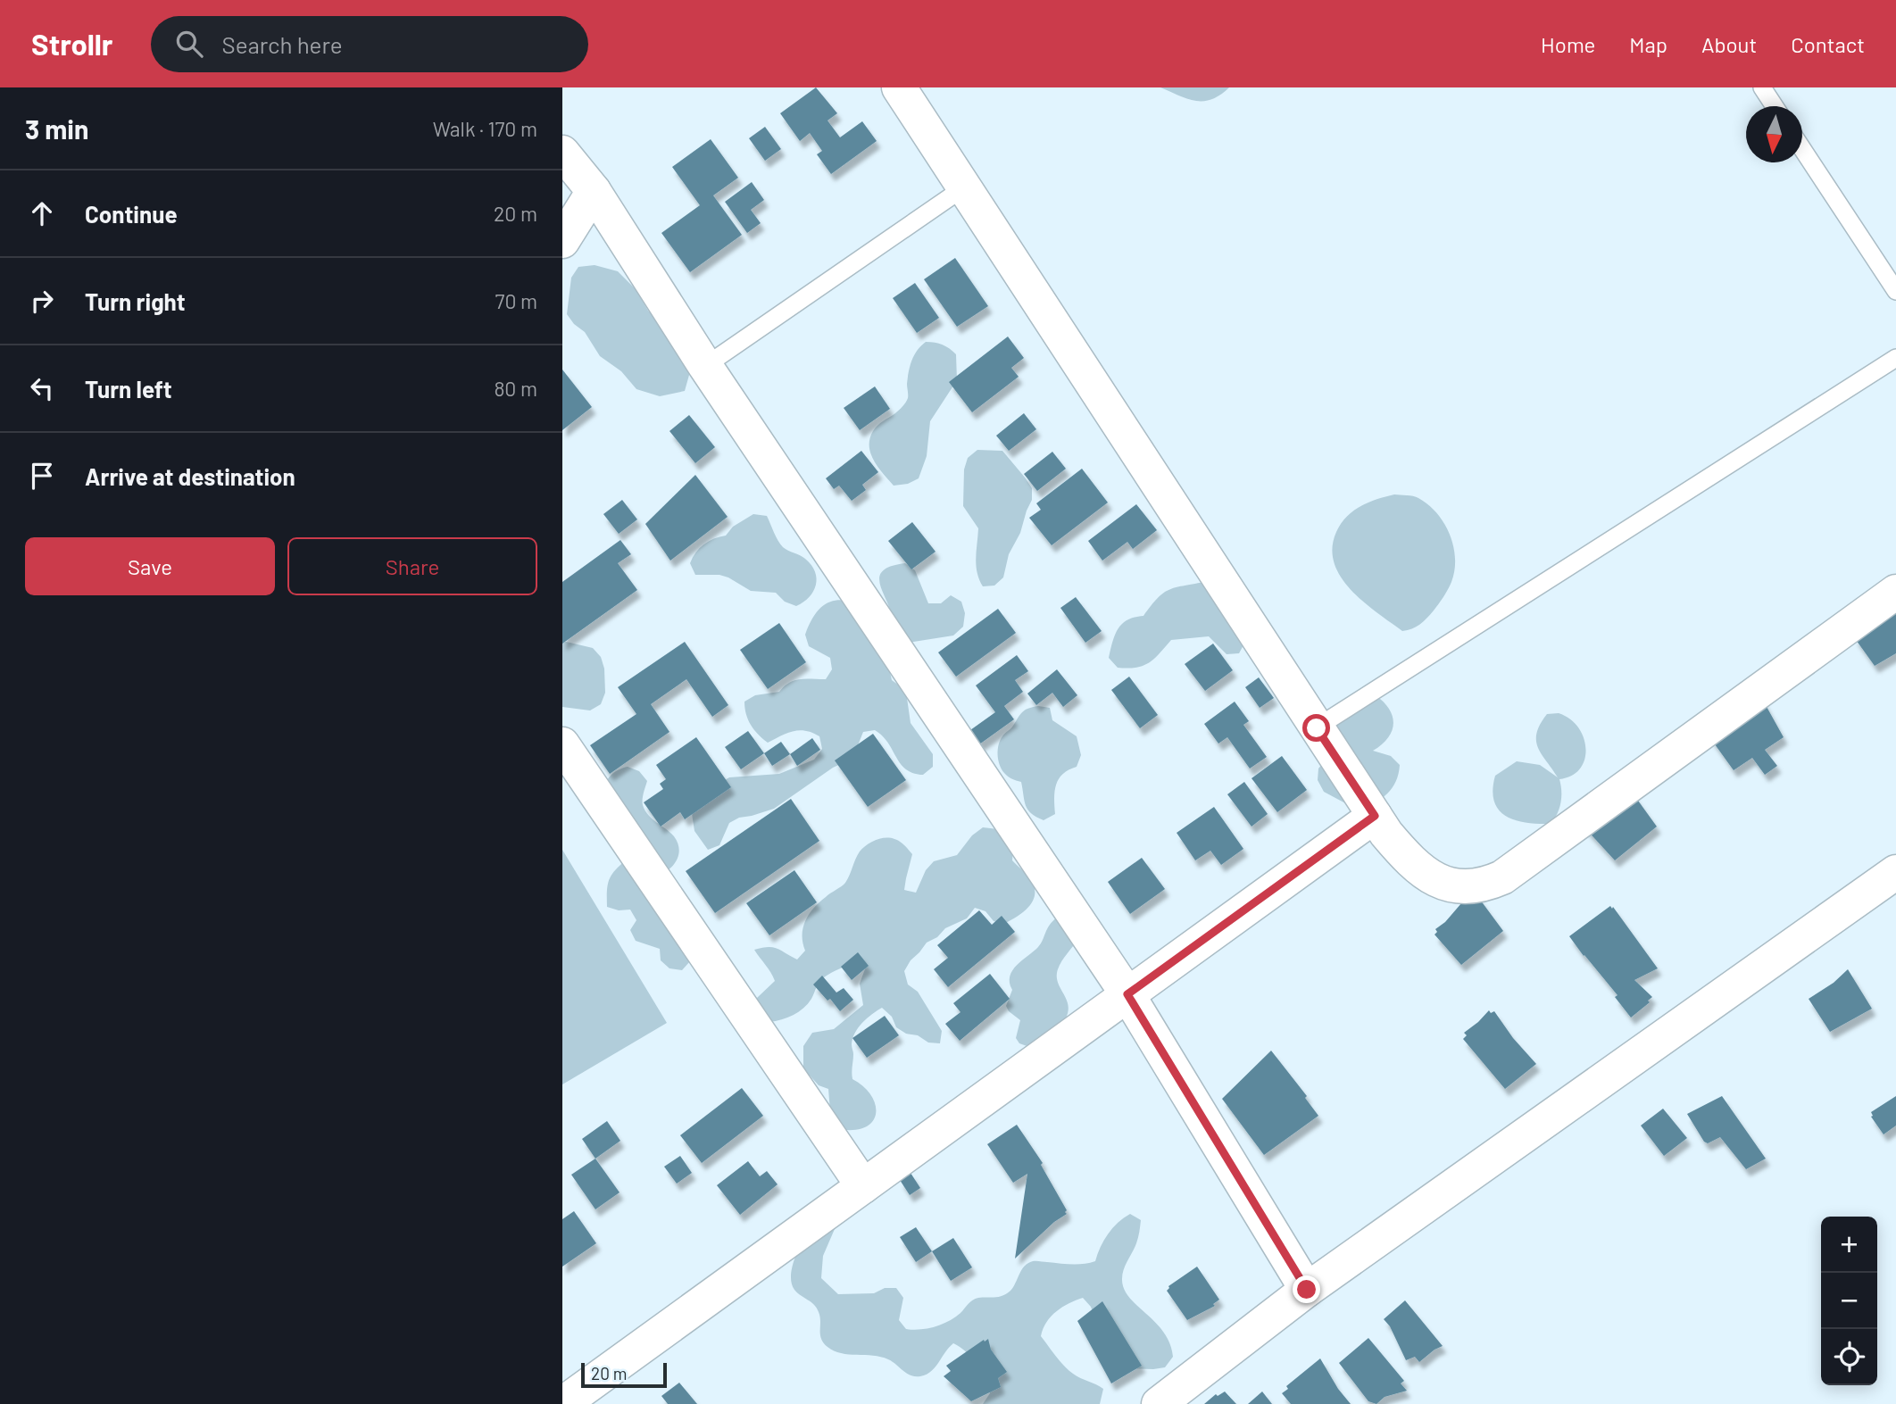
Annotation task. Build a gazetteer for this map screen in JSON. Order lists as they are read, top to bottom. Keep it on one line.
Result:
{"scale_bar":"20 m","north":"bottom","page":{"header":"Strollr","search":"Search here","nav":["Home","Map","About","Contact"],"heading":["3 min","Walk · 170 m"],"list":[["Continue","20 m"],["Turn right","70 m"],["Turn left","80 m"],"Arrive at destination"],"buttons":["Save","Share"],"map_buttons":["+","−"],"scale":"20 m"}}
